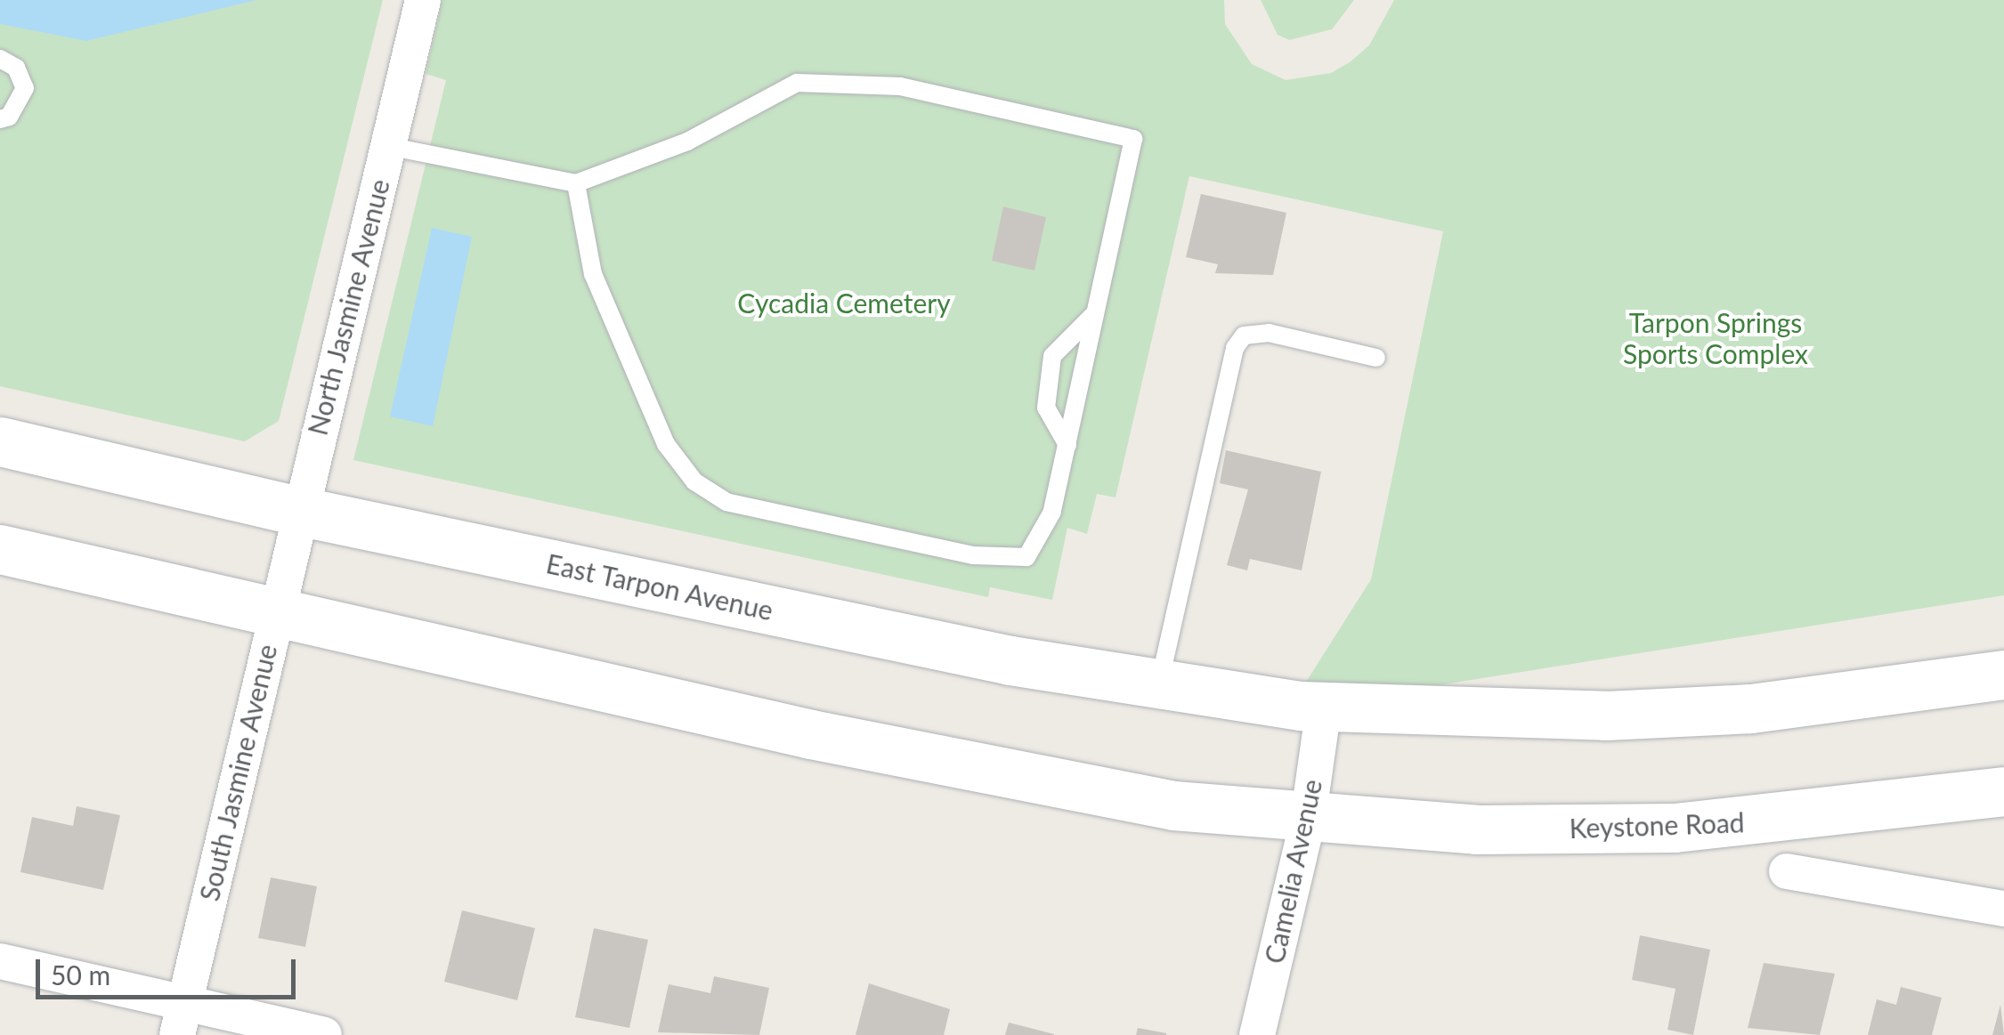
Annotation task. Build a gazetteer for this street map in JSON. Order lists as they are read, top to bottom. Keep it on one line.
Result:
{"streets":{"main road":["East Tarpon Avenue","Keystone Road"],"street":["North Jasmine Avenue","South Jasmine Avenue","Camelia Avenue"]},"crossings":[["North Jasmine Avenue","East Tarpon Avenue"],["North Jasmine Avenue","South Jasmine Avenue"],["East Tarpon Avenue","Camelia Avenue"],["Keystone Road","Camelia Avenue"]],"parks":["Cycadia Cemetery","Tarpon Springs Sports Complex"],"scale_bar":"50 m"}
